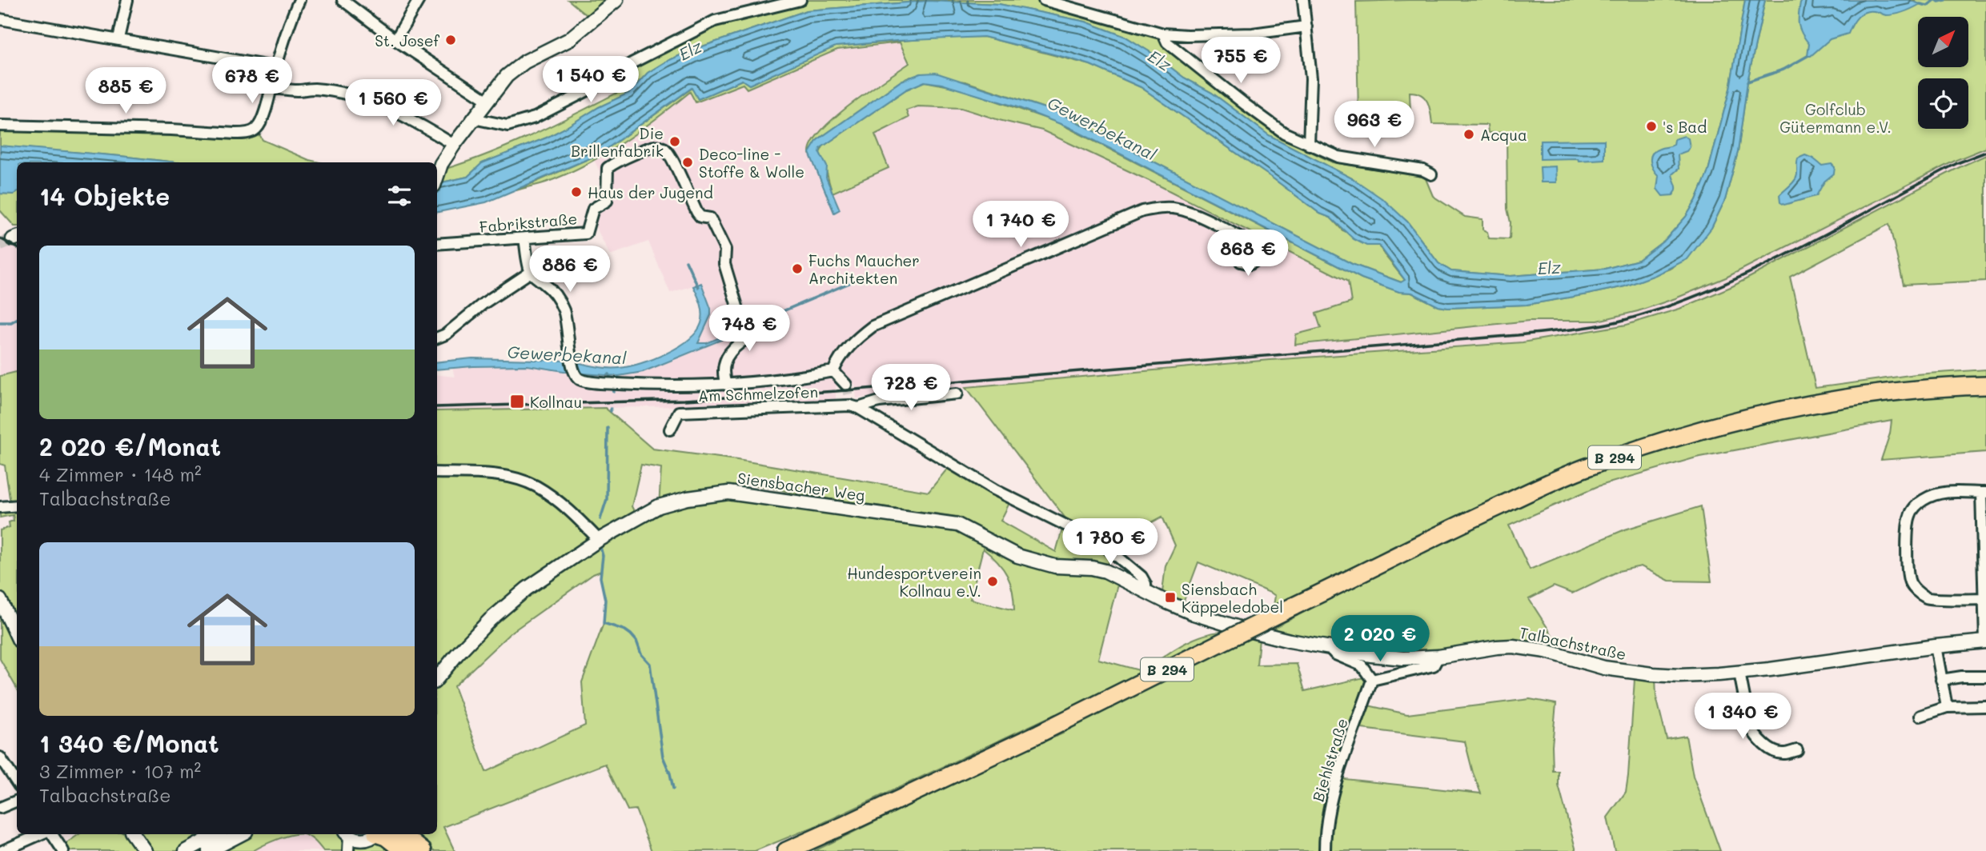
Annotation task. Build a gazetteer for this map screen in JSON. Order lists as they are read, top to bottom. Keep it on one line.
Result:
{"streets":{"highway":["B 294"],"street":["Fabrikstraße","Am Schmelzofen","Siensbacher Weg","Talbachstraße","Biehlstraße"]},"crossings":[["Am Schmelzofen","Siensbacher Weg"],["Am Schmelzofen","Talbachstraße"],["Siensbacher Weg","Talbachstraße"]],"water":["Elz","Gewerbekanal"],"parks":["Golfclub Gütermann e.V."],"places":{"other":["St. Josef","'s Bad","Acqua","Die Brillenfabrik","Deco-line - Stoffe & Wolle","Haus der Jugend","Fuchs Maucher Architekten","Hundesportverein Kollnau e.V."],"transit":["Kollnau","Siensbach Käppeledobel"]},"north":"top right","page":{"price":["755 €","1 540 €","678 €","885 €","1 560 €","963 €","1 740 €","868 €","886 €","748 €","728 €","1 780 €","2 020 €","1 340 €"],"heading":"14 Objekte","list":[{"name":"2 020 €/Monat","note":"4 Zimmer · 148 m² · Talbachstraße"},{"name":"1 340 €/Monat","note":"3 Zimmer · 107 m² · Talbachstraße"}]}}
